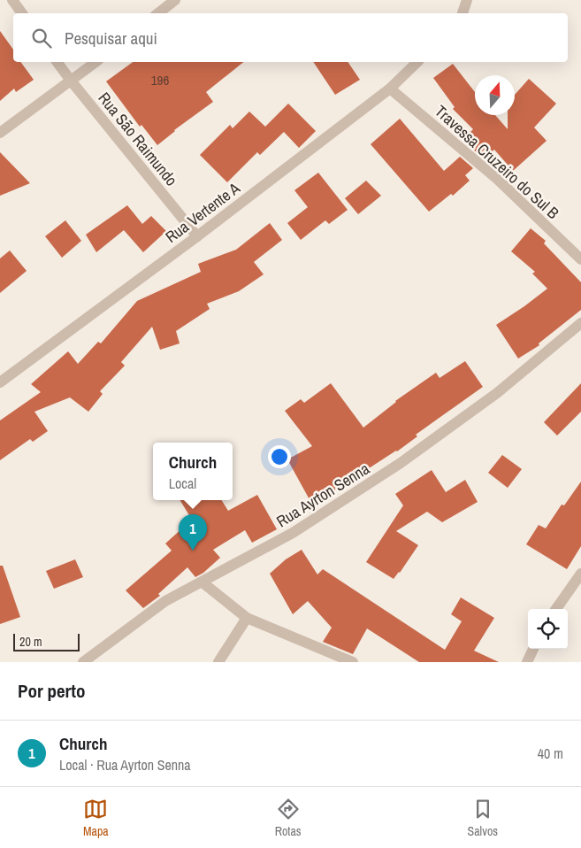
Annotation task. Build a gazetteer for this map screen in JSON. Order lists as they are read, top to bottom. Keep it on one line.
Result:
{"streets":{"street":["Rua São Raimundo","Travessa Cruzeiro do Sul B","Rua Vertente A","Rua Ayrton Senna"]},"crossings":[["Rua São Raimundo","Rua Vertente A"],["Travessa Cruzeiro do Sul B","Rua Vertente A"]],"house_numbers":["196"],"scale_bar":"20 m","north":"top","page":{"search":"Pesquisar aqui","popup":["Church","Local"],"pins":"1","scale":"20 m","heading":"Por perto","list":[{"mark":"1","name":"Church","note":"Local · Rua Ayrton Senna","value":"40 m"}],"nav":["Mapa","Rotas","Salvos"]}}
